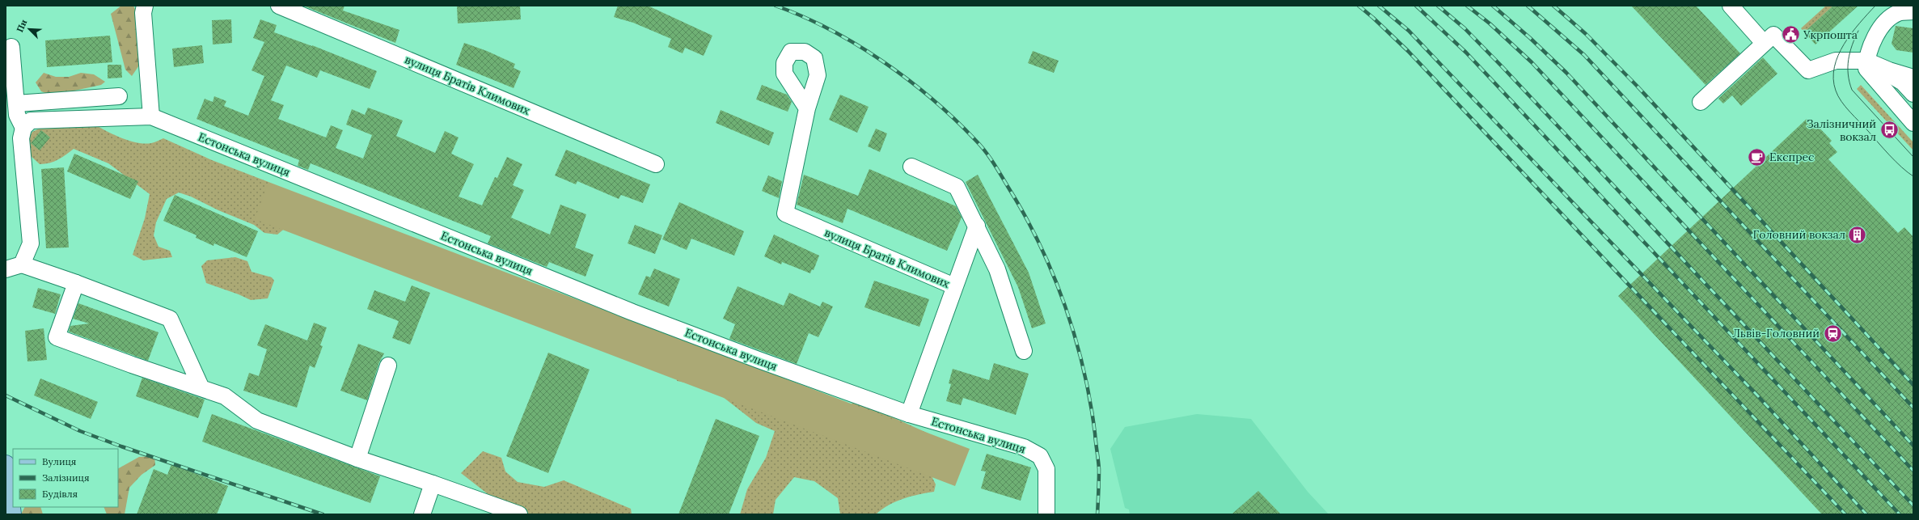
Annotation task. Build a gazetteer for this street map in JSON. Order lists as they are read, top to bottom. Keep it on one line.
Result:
{"streets":{"street":["вулиця Братів Климових","Естонська вулиця"]},"crossings":[["вулиця Братів Климових","Естонська вулиця"]],"places":{"public building":["Укрпошта"],"bus stop":["Залізничний вокзал"],"cafe":["Експрес"],"building":["Головний вокзал"],"station":["Львів-Головний"]},"legend":["Вулиця","Залізниця","Будівля"],"north":"top left"}
